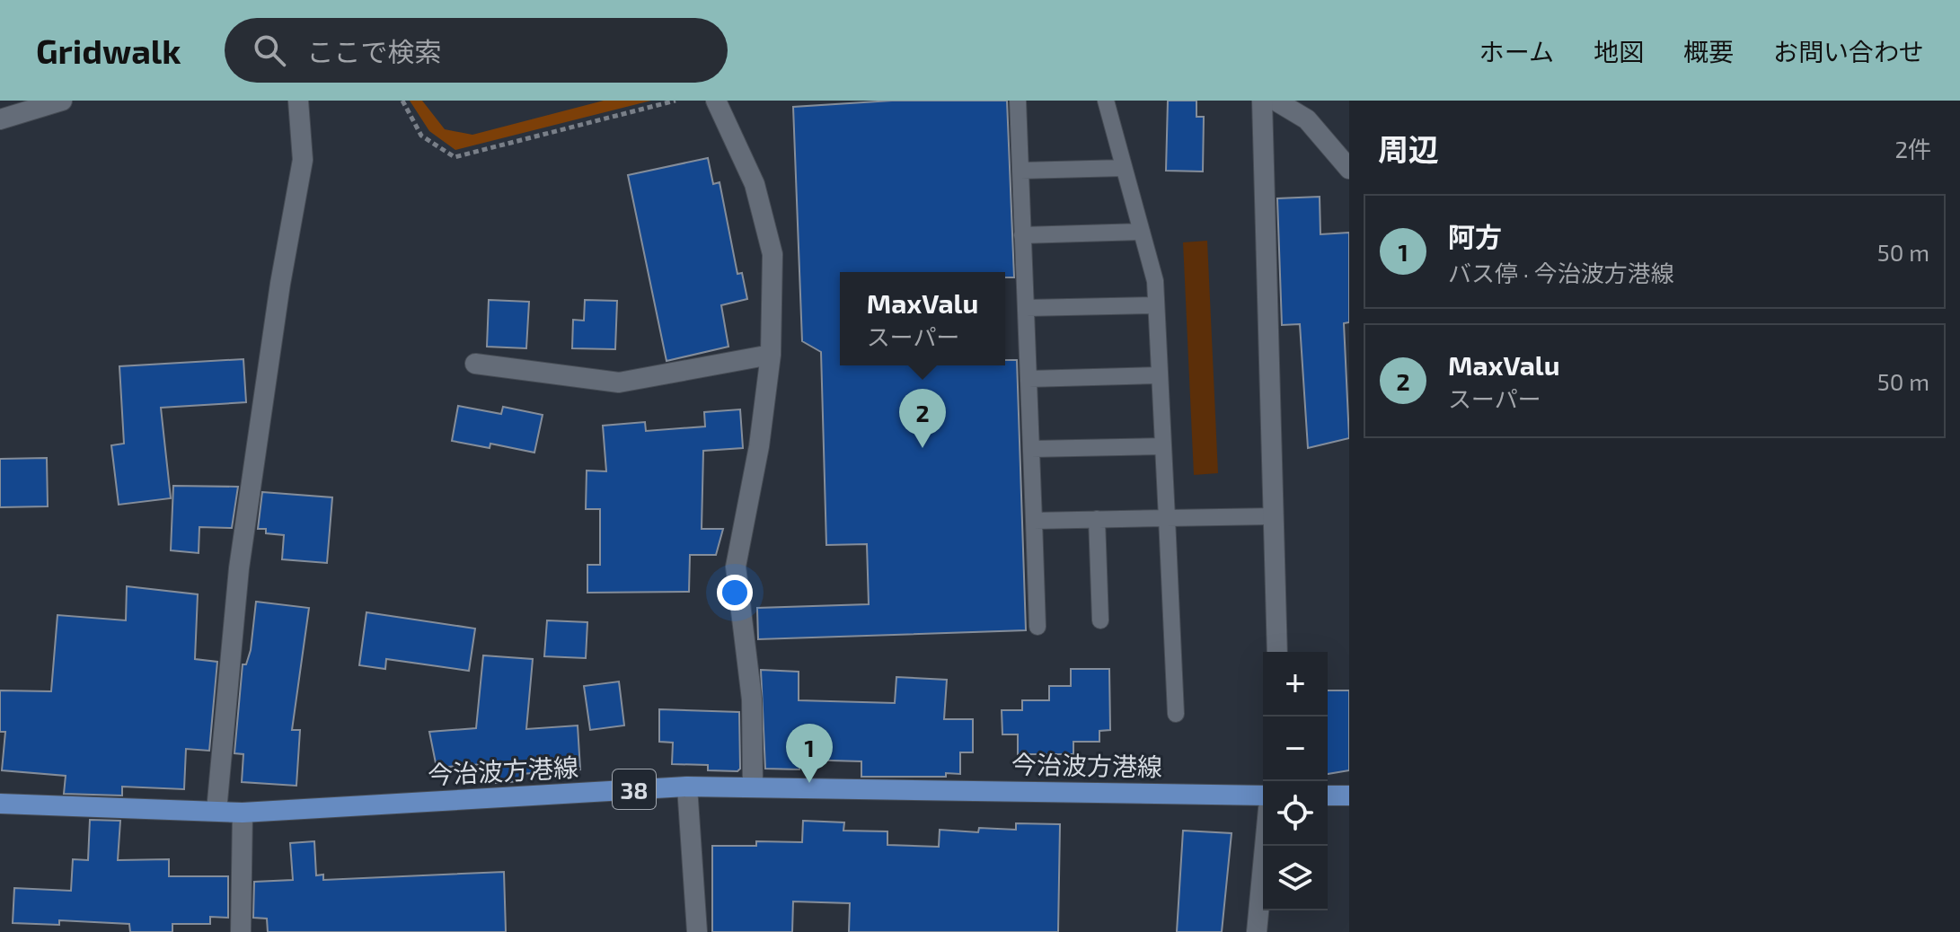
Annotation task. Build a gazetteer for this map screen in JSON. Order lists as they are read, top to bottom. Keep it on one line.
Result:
{"streets":{"main road":["今治波方港線","38"]},"page":{"header":"Gridwalk","search":"ここで検索","nav":["ホーム","地図","概要","お問い合わせ"],"heading":["周辺","2件"],"list":[{"mark":"1","name":"阿方","note":"バス停 · 今治波方港線","value":"50 m"},{"mark":"2","name":"MaxValu","note":"スーパー","value":"50 m"}],"popup":["MaxValu","スーパー"],"pins":["2","1"],"map_buttons":["+","−"]}}
